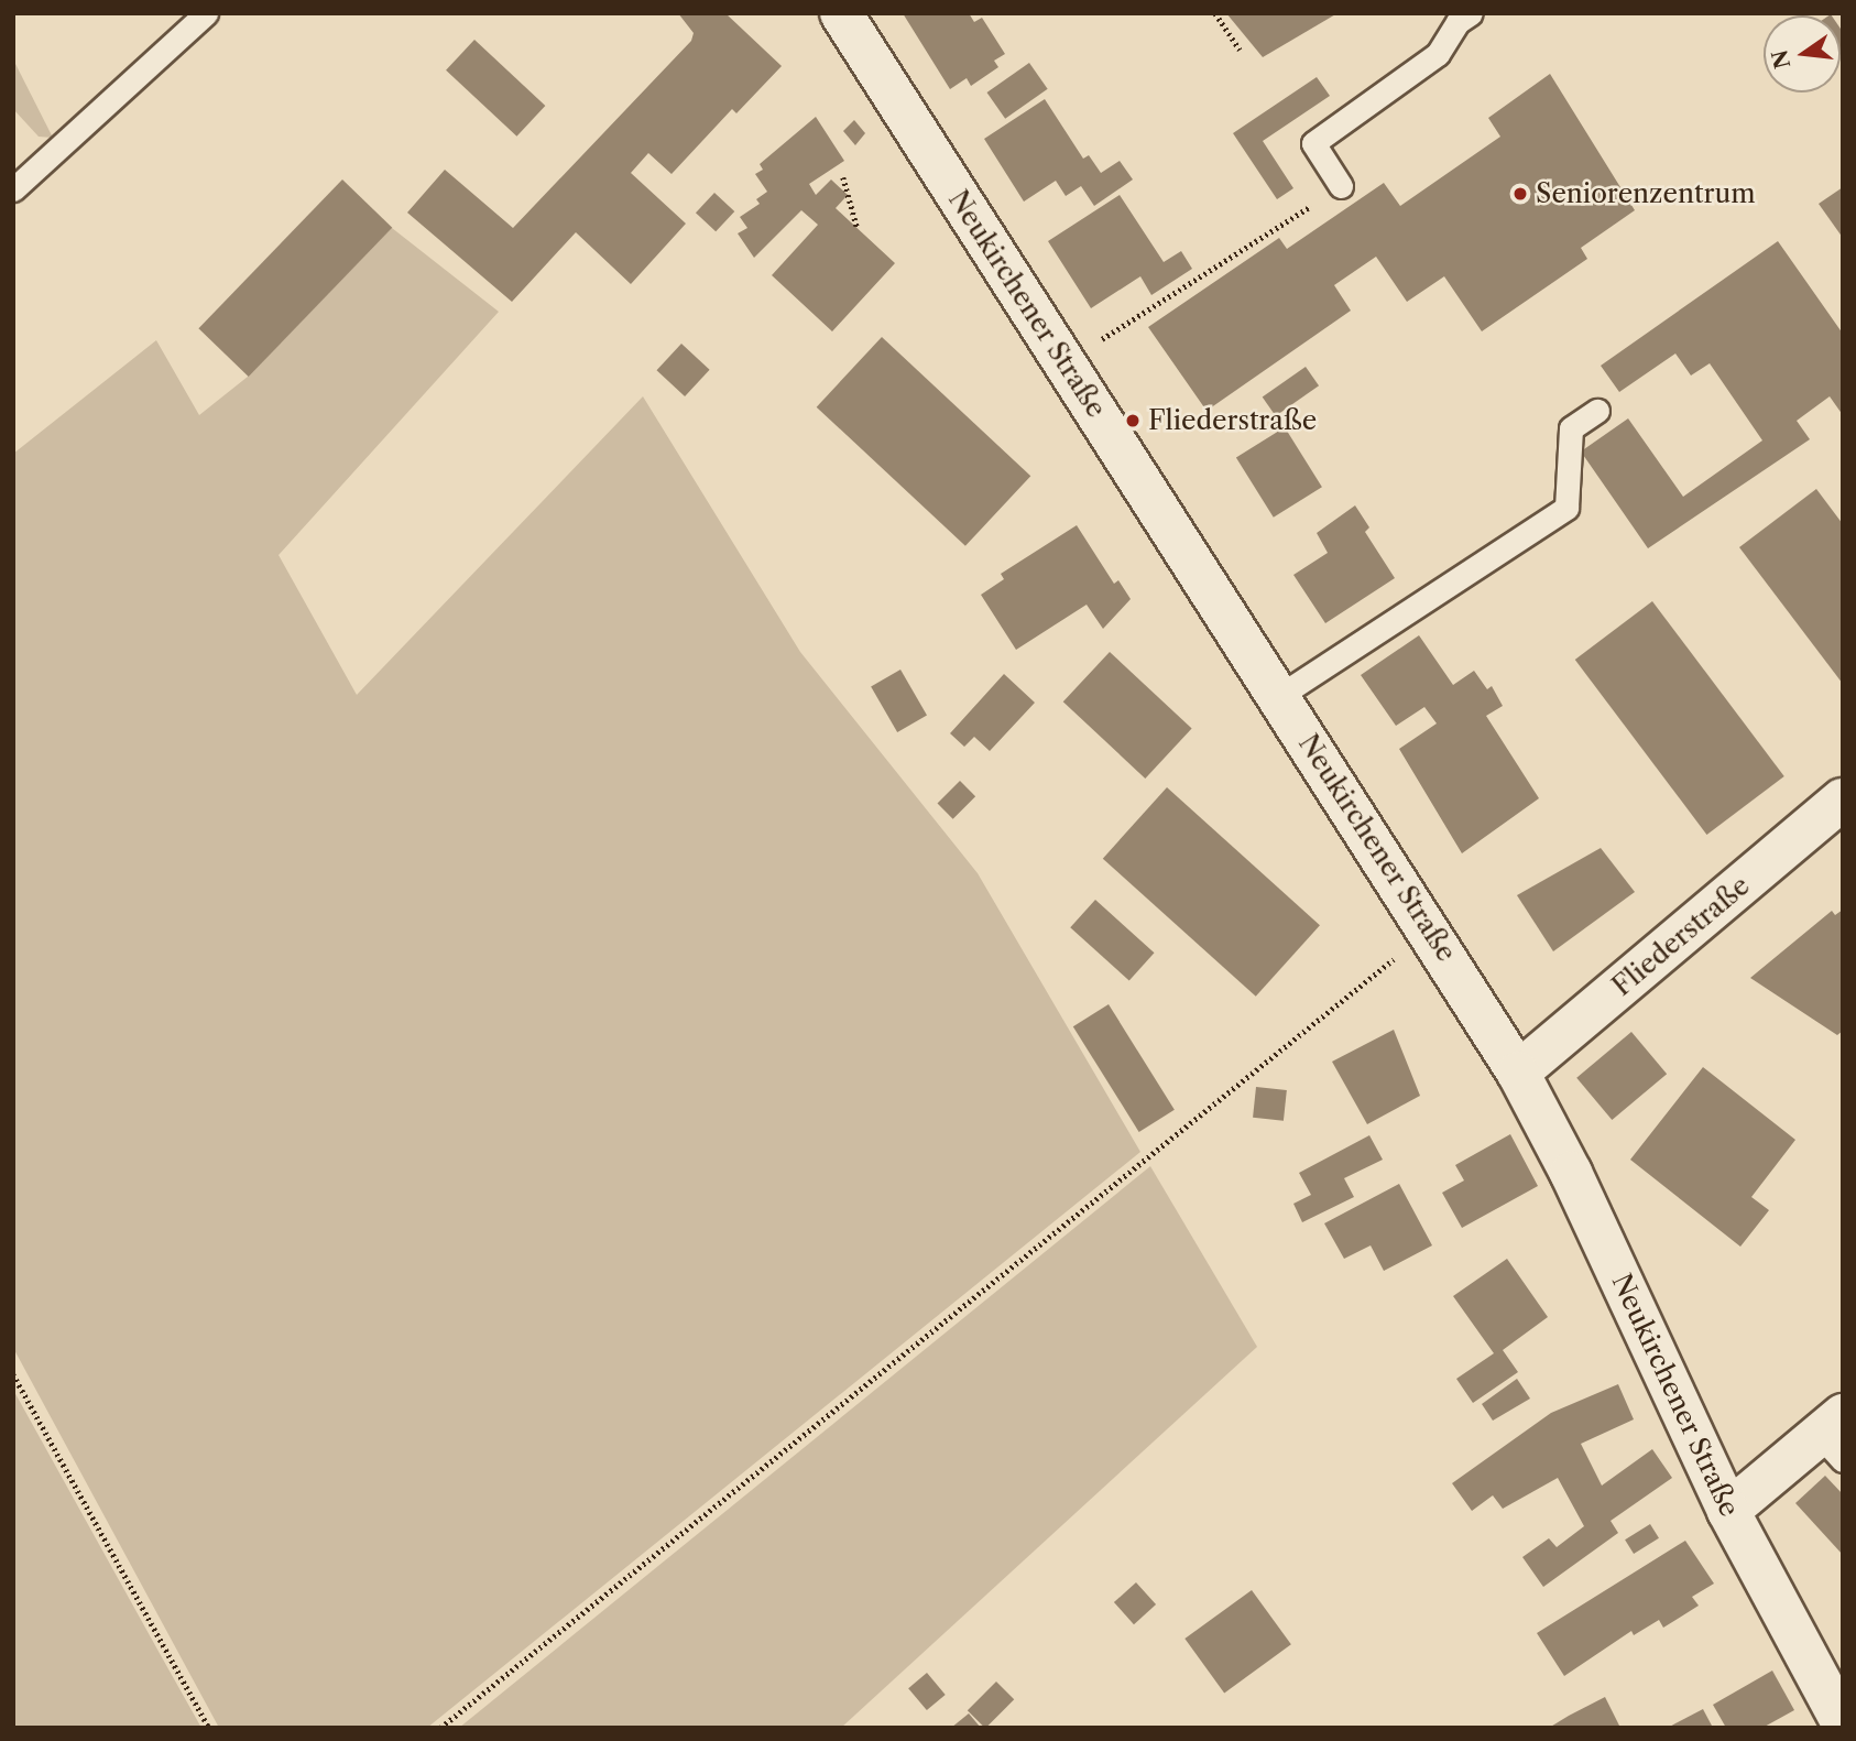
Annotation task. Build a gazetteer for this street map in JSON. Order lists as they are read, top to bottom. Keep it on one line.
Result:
{"streets":{"street":["Neukirchener Straße","Fliederstraße"]},"crossings":[["Neukirchener Straße","Fliederstraße"]],"places":["Seniorenzentrum","Fliederstraße"],"north":"left"}
